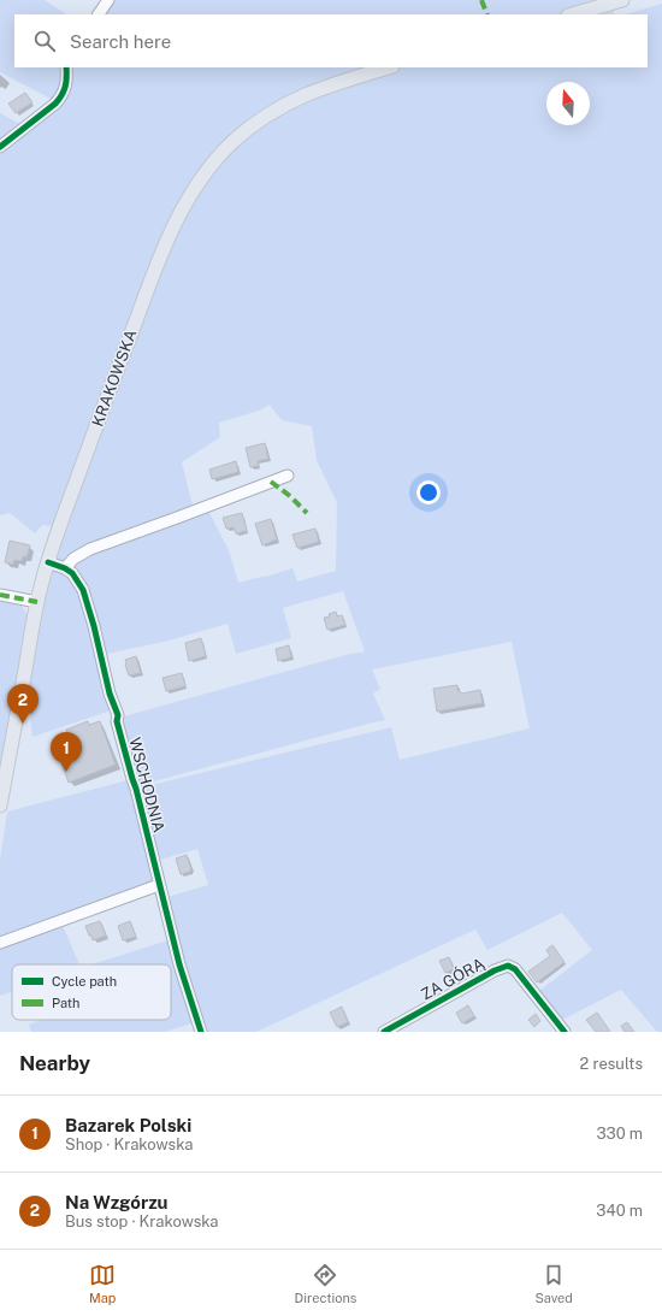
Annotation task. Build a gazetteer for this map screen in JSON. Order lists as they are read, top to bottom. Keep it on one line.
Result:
{"streets":{"main road":["KRAKOWSKA"],"street":["WSCHODNIA","ZA GÓRĄ"]},"crossings":[["KRAKOWSKA","WSCHODNIA"]],"legend":["Cycle path","Path"],"north":"top","page":{"search":"Search here","pins":["2","1"],"heading":["Nearby","2 results"],"list":[{"mark":"1","name":"Bazarek Polski","note":"Shop · Krakowska","value":"330 m"},{"mark":"2","name":"Na Wzgórzu","note":"Bus stop · Krakowska","value":"340 m"}],"nav":["Map","Directions","Saved"]}}
